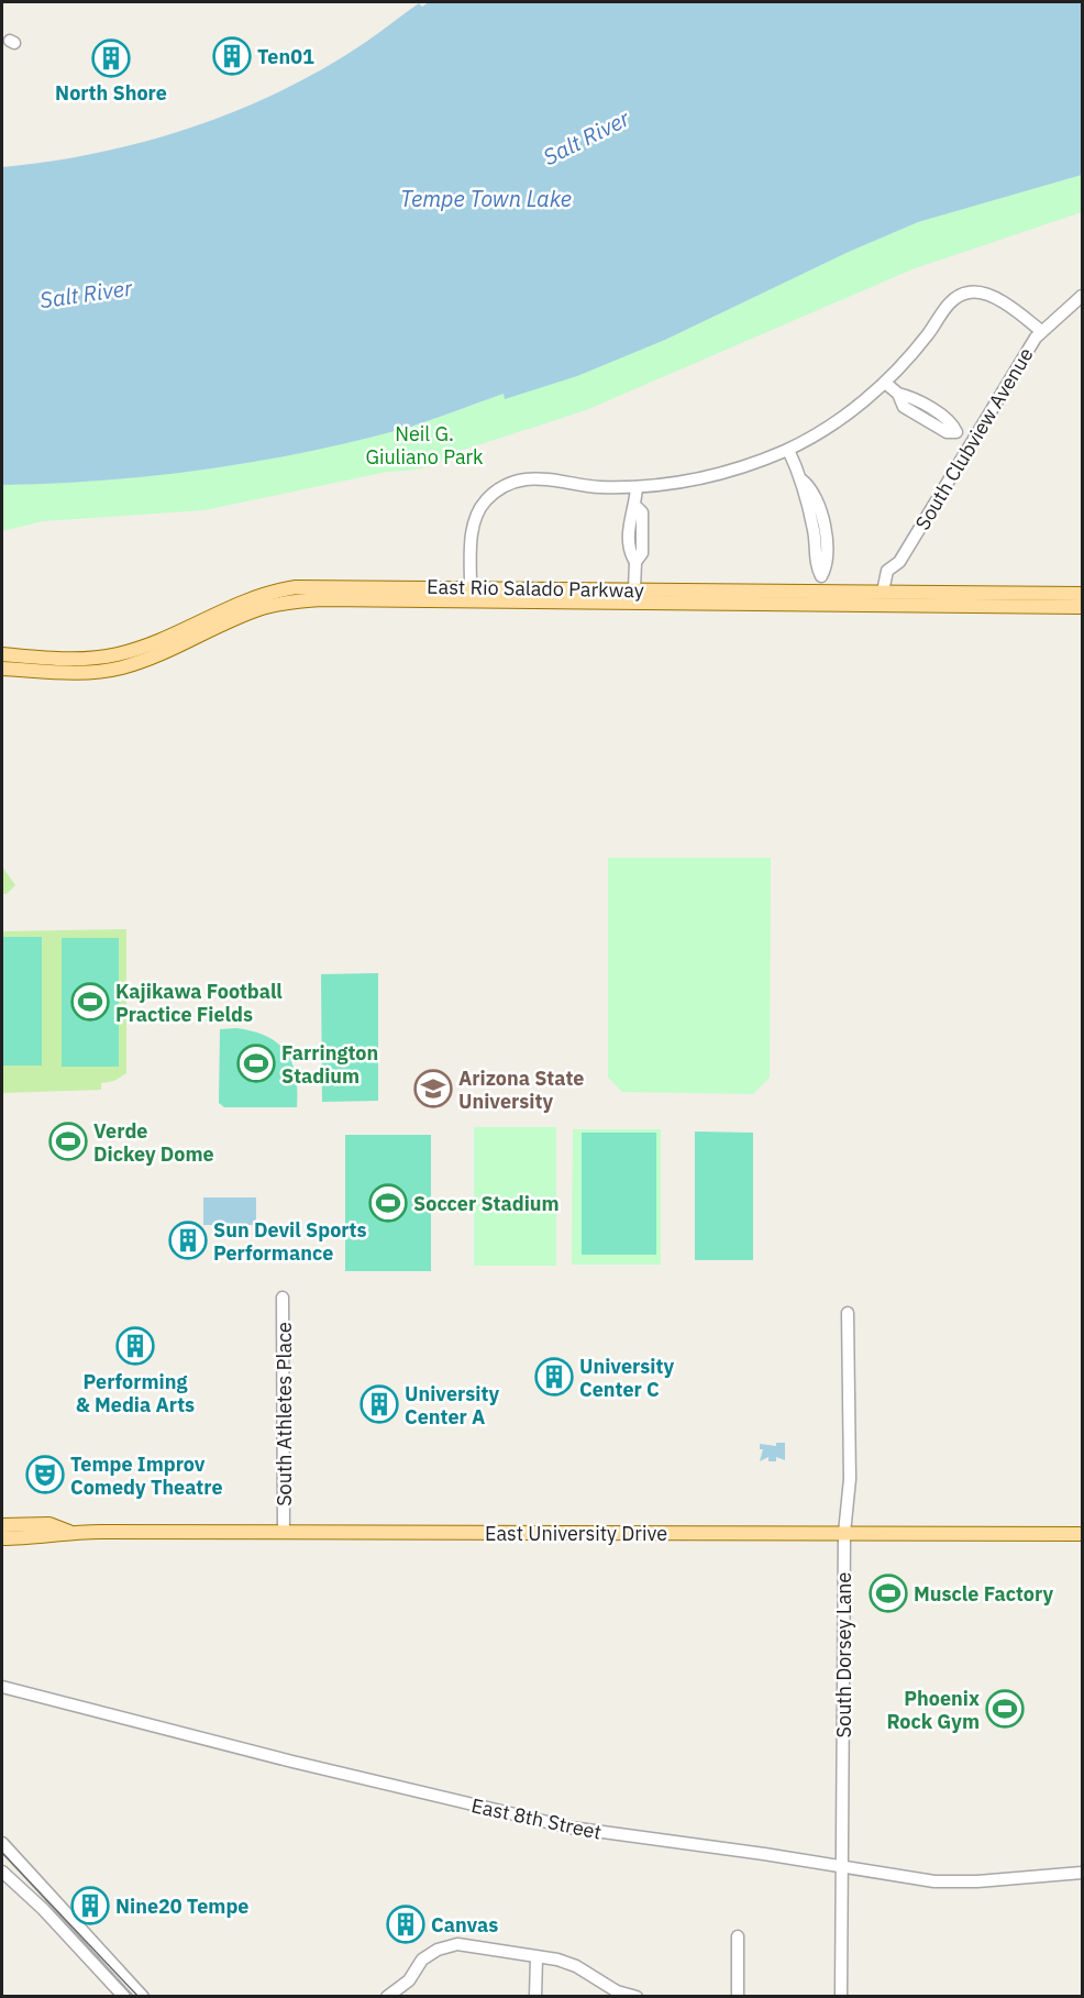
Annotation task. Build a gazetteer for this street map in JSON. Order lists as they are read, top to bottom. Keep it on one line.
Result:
{"streets":{"main road":["East Rio Salado Parkway","East University Drive"],"street":["South Clubview Avenue","South Athletes Place","South Dorsey Lane","East 8th Street"]},"crossings":[["South Clubview Avenue","East Rio Salado Parkway"],["South Athletes Place","East University Drive"],["East University Drive","South Dorsey Lane"],["South Dorsey Lane","East 8th Street"]],"water":["Salt River","Tempe Town Lake"],"parks":["Neil G. Giuliano Park"],"places":{"building":["Ten01","North Shore","Sun Devil Sports Performance","Performing & Media Arts","University Center C","University Center A","Nine20 Tempe","Canvas"],"sports":["Kajikawa Football Practice Fields","Farrington Stadium","Verde Dickey Dome","Soccer Stadium","Muscle Factory","Phoenix Rock Gym"],"school or university":["Arizona State University"],"theatre":["Tempe Improv Comedy Theatre"]}}
